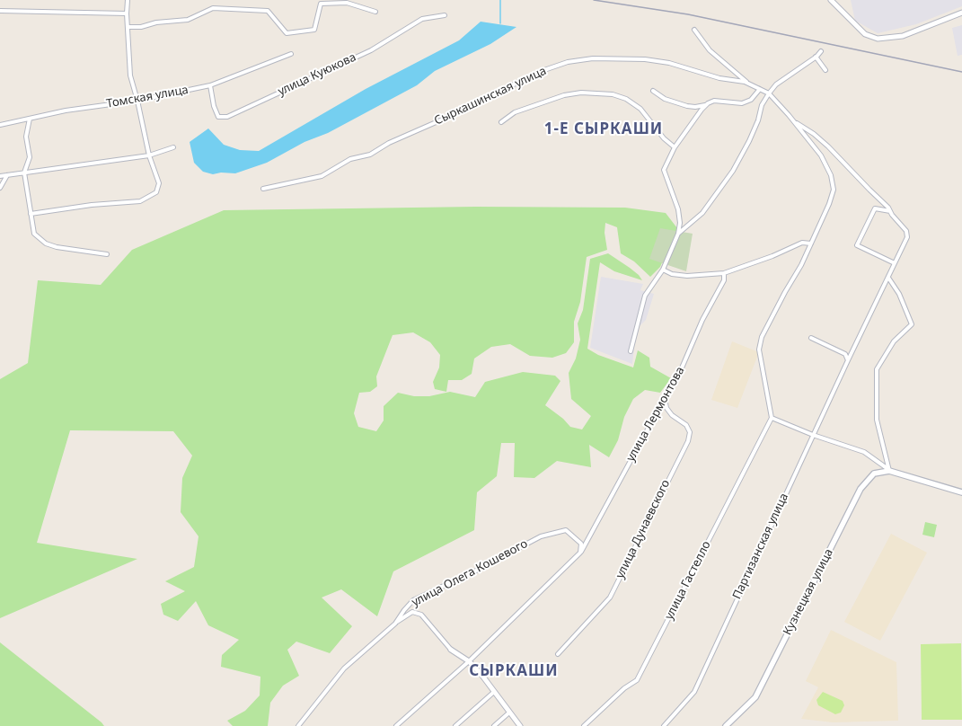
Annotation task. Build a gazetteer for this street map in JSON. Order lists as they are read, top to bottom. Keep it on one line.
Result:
{"streets":{"main road":["Кузнецкая улица"],"street":["улица Куюкова","Сыркашинская улица","Томская улица","улица Лермонтова","улица Дунаевского","Партизанская улица","улица Олега Кошевого","улица Гастелло"]},"crossings":[["улица Куюкова","Томская улица"],["улица Лермонтова","улица Дунаевского"],["улица Лермонтова","улица Олега Кошевого"]],"districts":["1-Е СЫРКАШИ","СЫРКАШИ"]}
